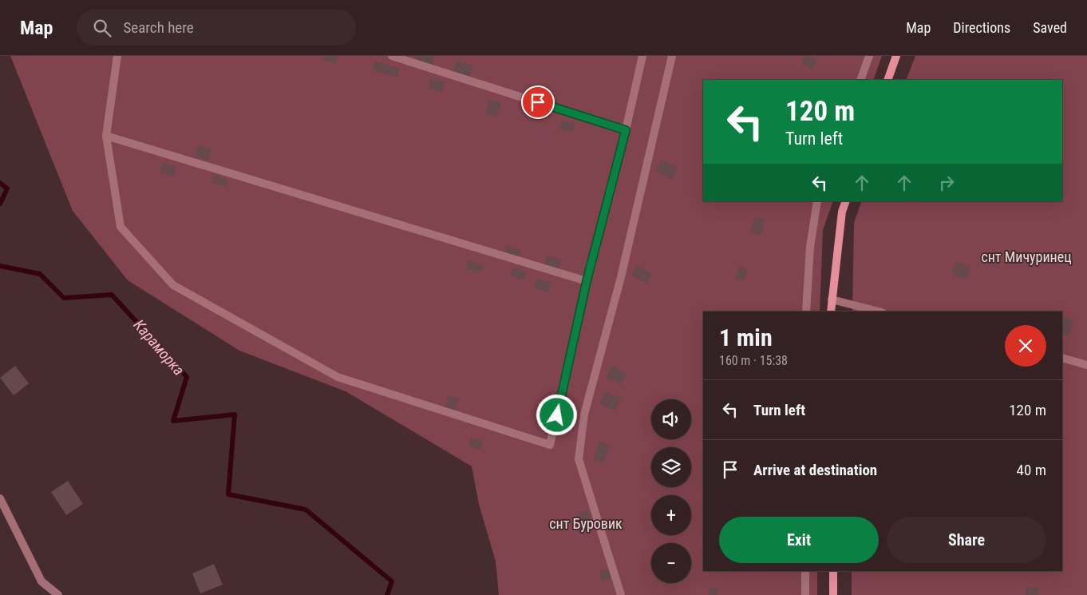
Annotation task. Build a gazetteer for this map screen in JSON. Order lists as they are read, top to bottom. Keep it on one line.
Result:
{"water":["Караморка"],"parks":["снт Мичуринец","снт Буровик"],"page":{"header":"Map","search":"Search here","nav":["Map","Directions","Saved"],"turn":["120 m","Turn left"],"heading":["1 min","160 m · 15:38"],"list":[{"name":"Turn left","value":"120 m"},{"name":"Arrive at destination","value":"40 m"}],"map_buttons":["+","−"],"buttons":["Exit","Share"]}}
